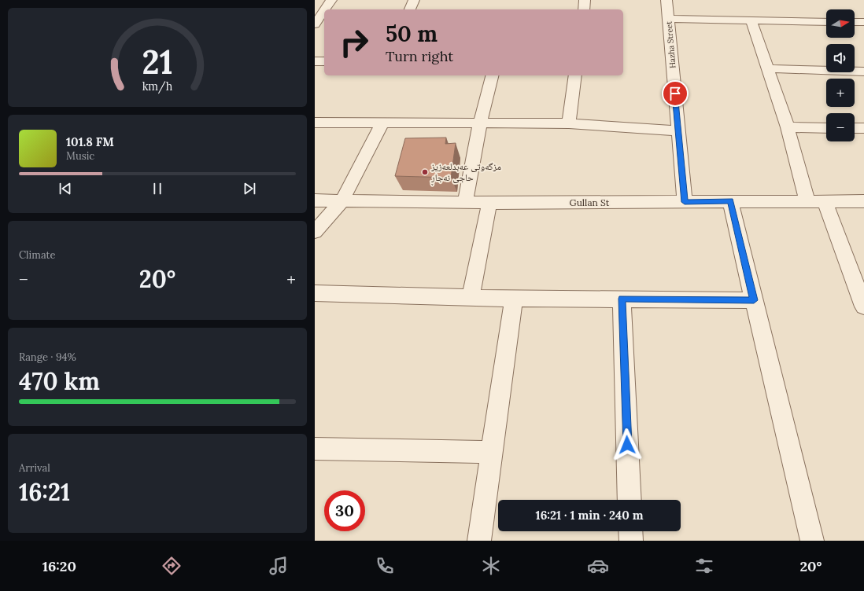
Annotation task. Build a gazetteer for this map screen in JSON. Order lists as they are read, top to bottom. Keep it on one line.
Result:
{"streets":{"street":["Hazha Street","Gullan St"]},"crossings":[["Hazha Street","Gullan St"]],"places":["مزگەوتی عەبدلعەزیز حاجی نەجاڕ"],"north":"right","page":{"map_buttons":["+","−"],"turn":["50 m","Turn right"],"song":["101.8 FM","Music"],"tile":["Climate",["Range · 94%","470 km"],["Arrival","16:21"]],"heat":["−","20°","+"],"limit":"30","trip":"16:21 · 1 min · 240 m","tabs":["16:20","20°"],"gauge":["21","km/h"]}}
